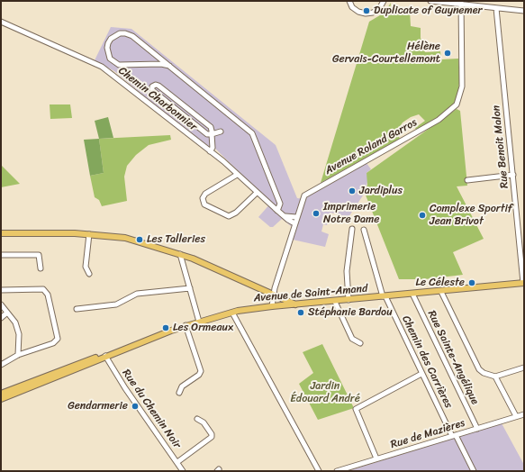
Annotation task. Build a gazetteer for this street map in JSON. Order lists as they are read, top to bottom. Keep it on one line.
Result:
{"streets":{"main road":["Avenue de Saint-Amand"],"street":["Chemin Charbonnier","Avenue Roland Garros","Rue Benoit Malon","Rue Sainte-Angélique","Chemin des Carrières","Rue du Chemin Noir","Rue de Mazières"]},"crossings":[["Chemin Charbonnier","Avenue Roland Garros"],["Avenue Roland Garros","Avenue de Saint-Amand"],["Rue Benoit Malon","Avenue de Saint-Amand"],["Avenue de Saint-Amand","Rue Sainte-Angélique"],["Avenue de Saint-Amand","Chemin des Carrières"],["Avenue de Saint-Amand","Rue du Chemin Noir"],["Rue Sainte-Angélique","Rue de Mazières"],["Chemin des Carrières","Rue de Mazières"]],"parks":["Jardin Édouard André"],"places":["Duplicate of Guynemer","Hélène Gervais-Courtellemont","Jardiplus","Imprimerie Notre Dame","Complexe Sportif Jean Brivot","Les Talleries","Le Céleste","Stéphanie Bardou","Les Ormeaux","Gendarmerie"]}
